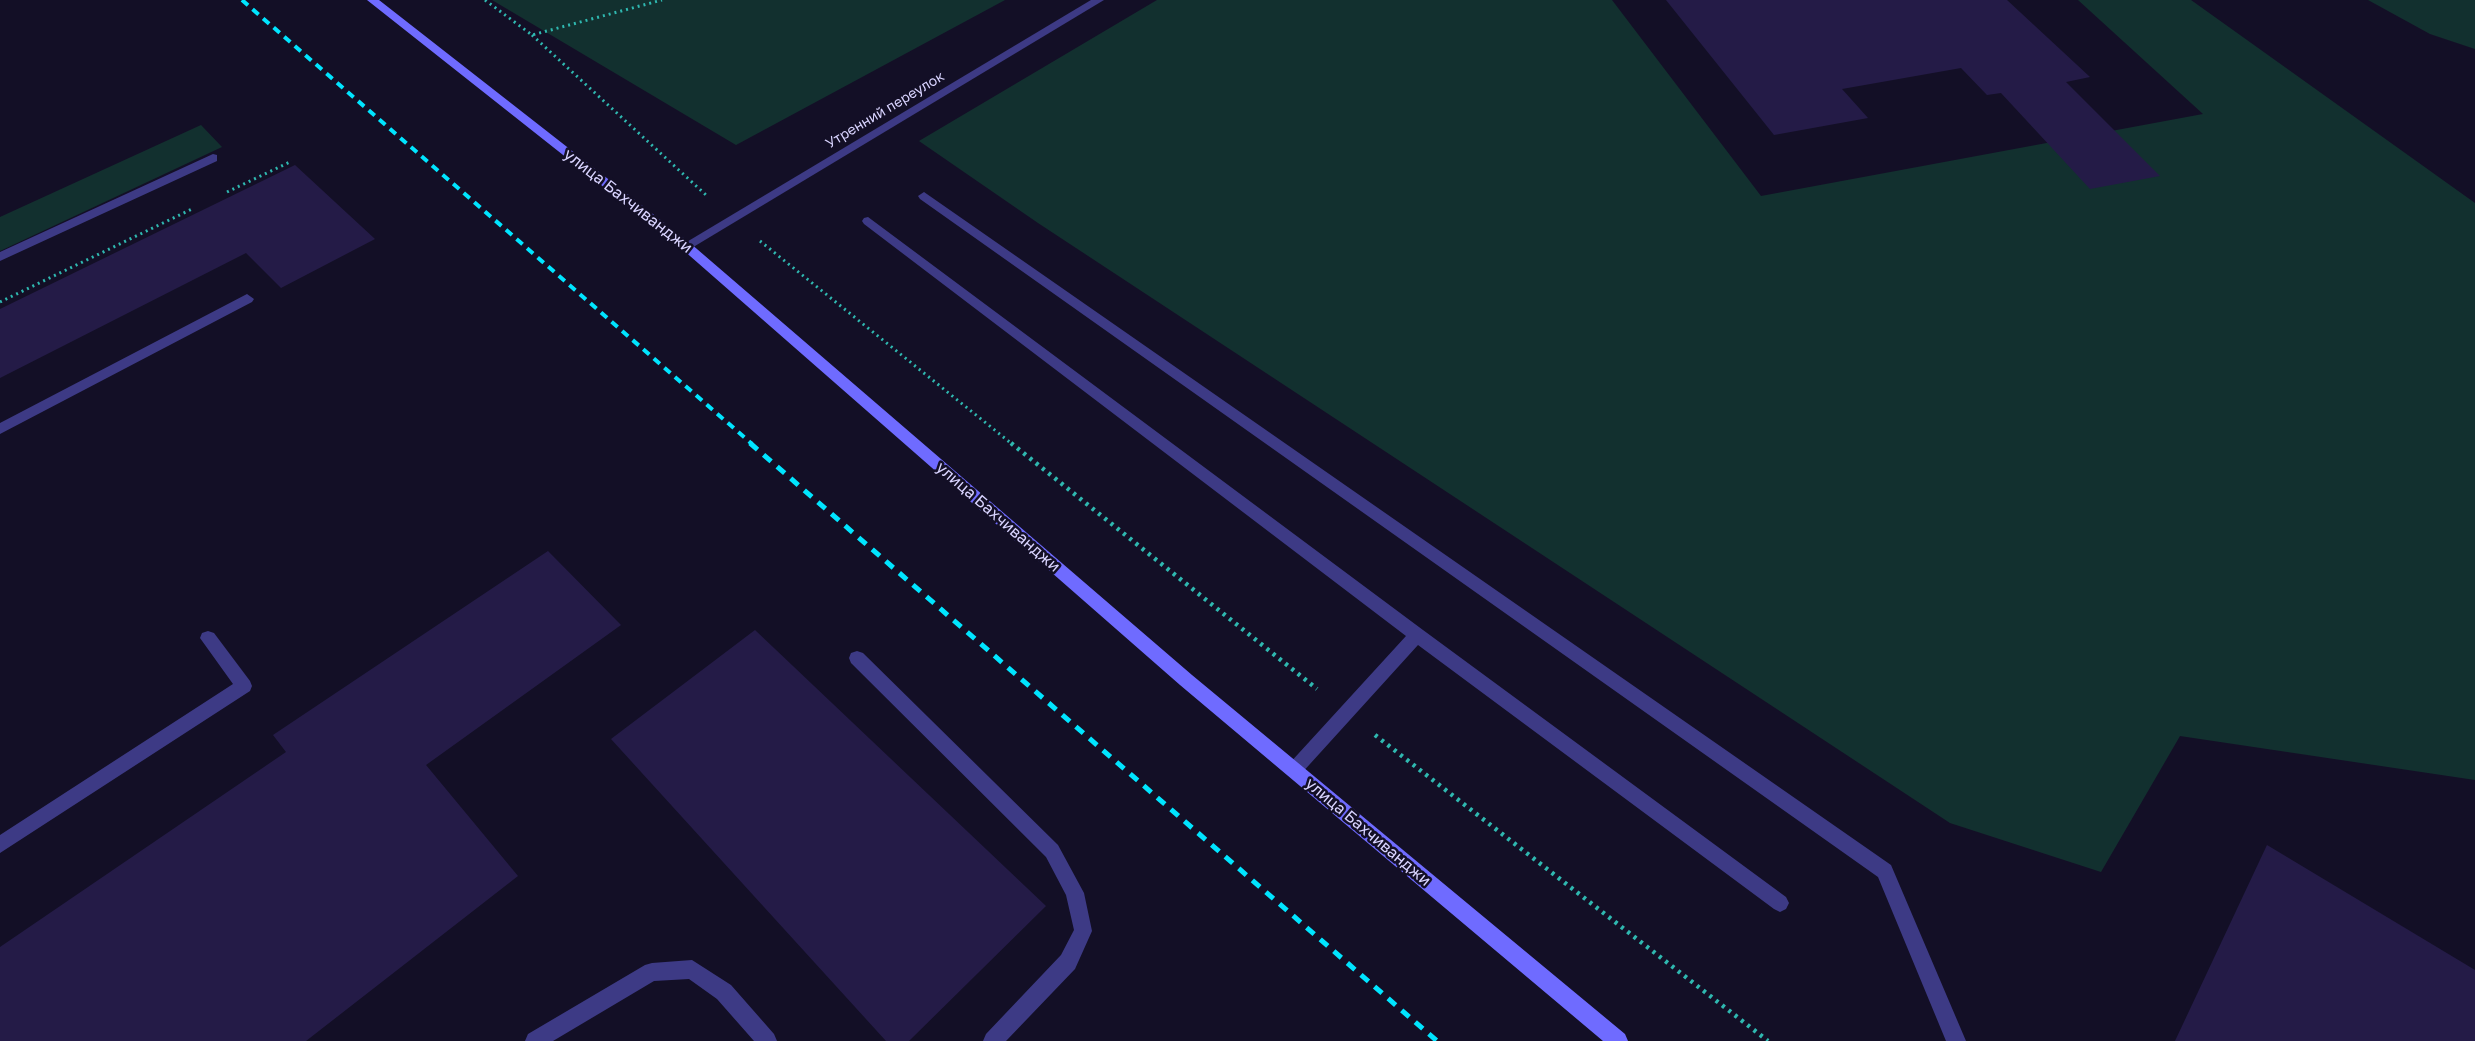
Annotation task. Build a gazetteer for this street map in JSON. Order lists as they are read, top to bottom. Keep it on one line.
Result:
{"streets":{"main road":["улица Бахчиванджи"],"street":["Утренний переулок"]},"crossings":[["Утренний переулок","улица Бахчиванджи"]]}
